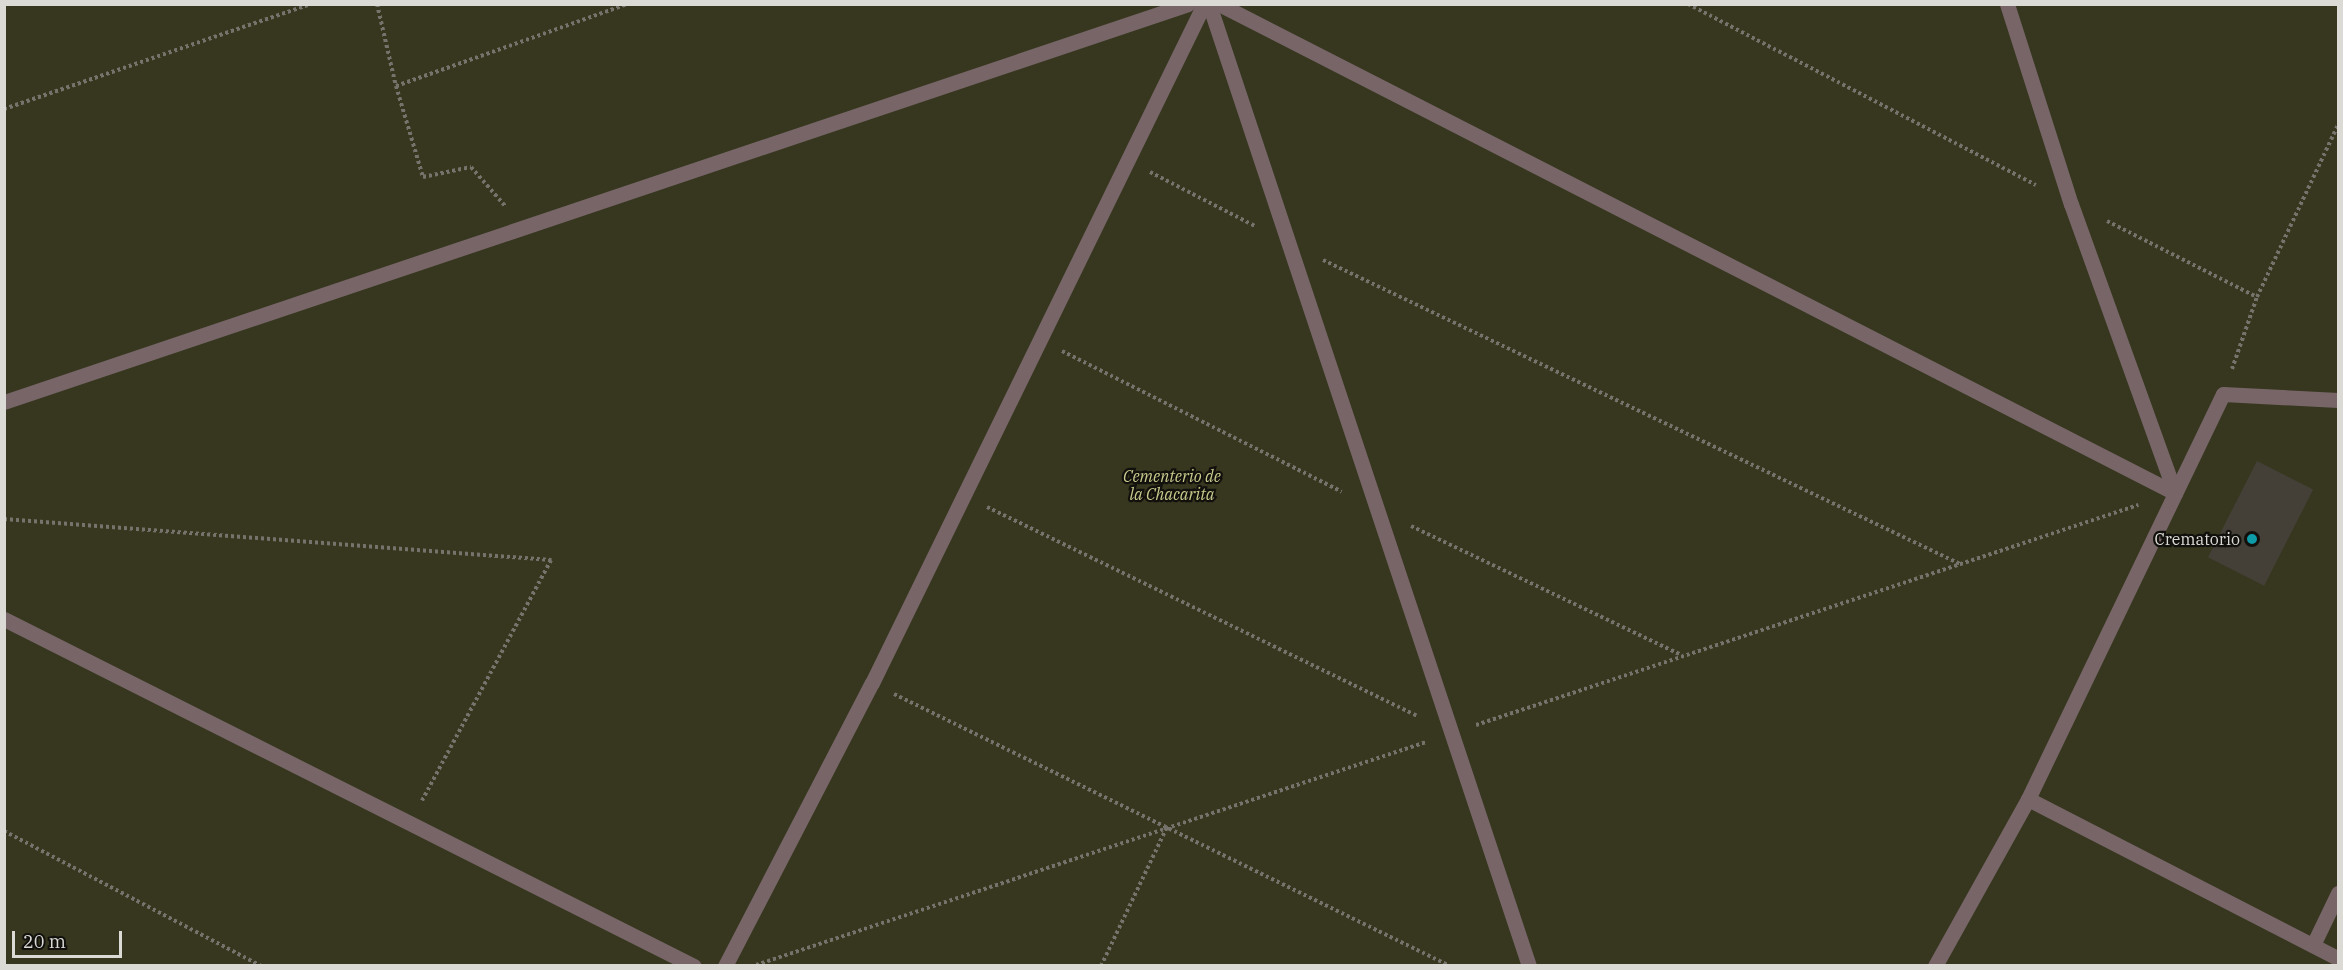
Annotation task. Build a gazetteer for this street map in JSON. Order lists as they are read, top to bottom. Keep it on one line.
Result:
{"parks":["Cementerio de la Chacarita"],"places":["Crematorio"],"scale_bar":"20 m"}
